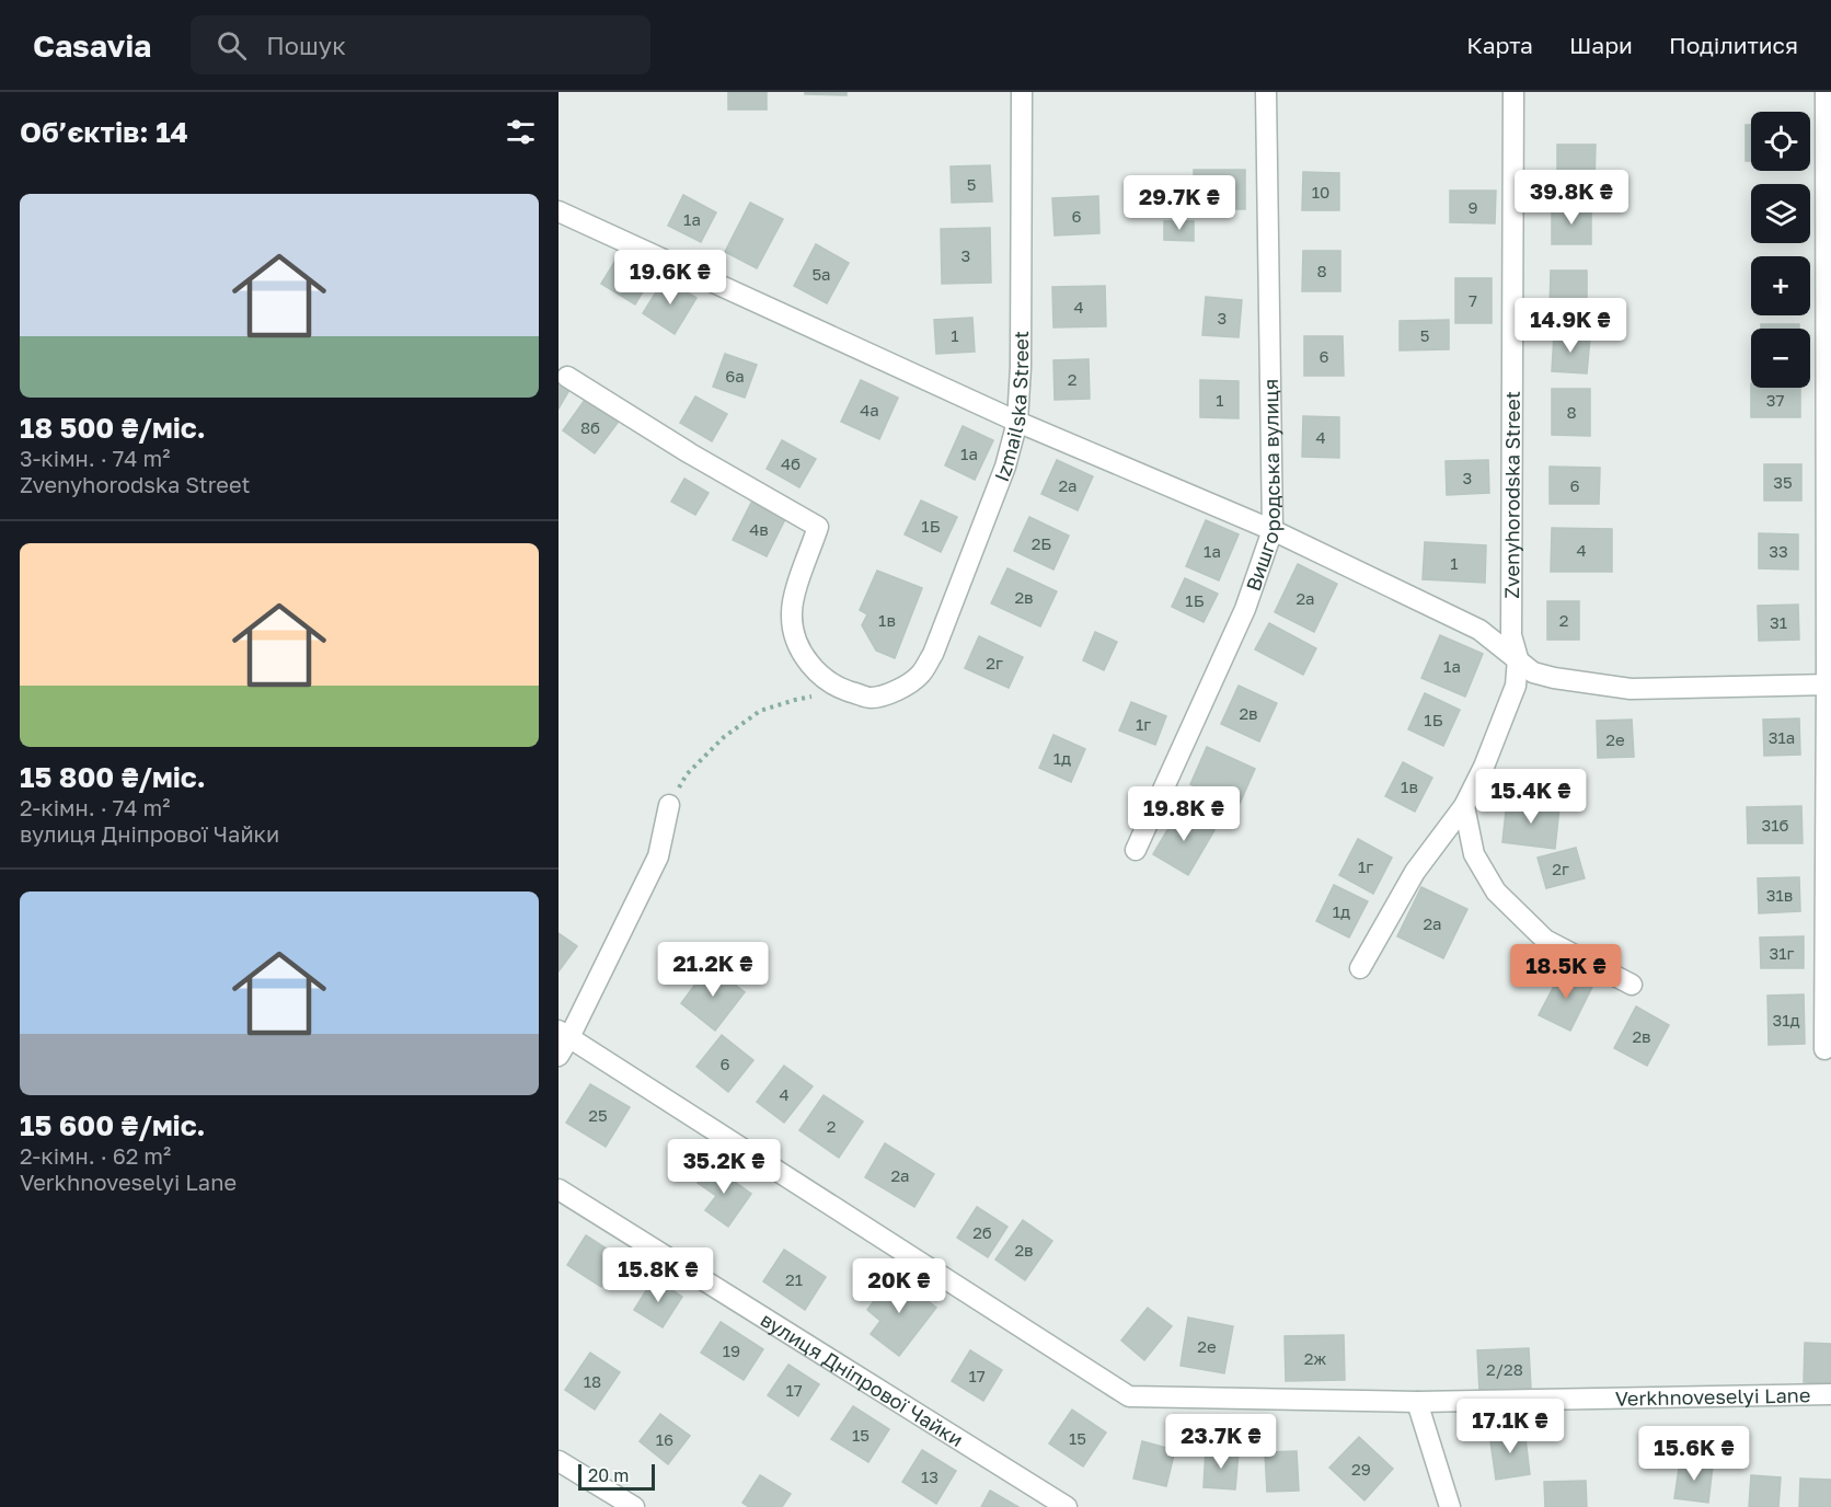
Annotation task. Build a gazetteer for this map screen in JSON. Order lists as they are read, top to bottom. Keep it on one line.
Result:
{"streets":{"street":["Izmailska Street","Вишгородська вулиця","Zvenyhorodska Street","вулиця Дніпрової Чайки","Verkhnoveselyi Lane"]},"house_numbers":["5","10","9","6","1а","3","8","5а","7","4","3","1","5","6","6а","2","1","37","4а","8","8б","4","1а","4б","3","35","2а","6","1Б","4в","2Б","4","1а","33","1","2в","2а","1Б","1в","2","31","2г","1а","2в","1Б","1г","31а","2е","1д","1в","31б","1г","2г","31в","1д","2а","31г","31д","2в","6","4","25","2","2а","2б","2в","21","2е","19","2ж","2/28","17","18","17","15","15","16","29","13"],"scale_bar":"20 m","page":{"header":"Casavia","search":"Пошук","nav":["Карта","Шари","Поділитися"],"heading":"Об’єктів: 14","map_buttons":["+","−"],"price":["39.8K ₴","29.7K ₴","19.6K ₴","14.9K ₴","15.4K ₴","19.8K ₴","21.2K ₴","18.5K ₴","35.2K ₴","15.8K ₴","20K ₴","17.1K ₴","23.7K ₴","15.6K ₴"],"list":[{"name":"18 500 ₴/міс.","note":"3-кімн. · 74 m² · Zvenyhorodska Street"},{"name":"15 800 ₴/міс.","note":"2-кімн. · 74 m² · вулиця Дніпрової Чайки"},{"name":"15 600 ₴/міс.","note":"2-кімн. · 62 m² · Verkhnoveselyi Lane"}],"scale":"20 m"}}
